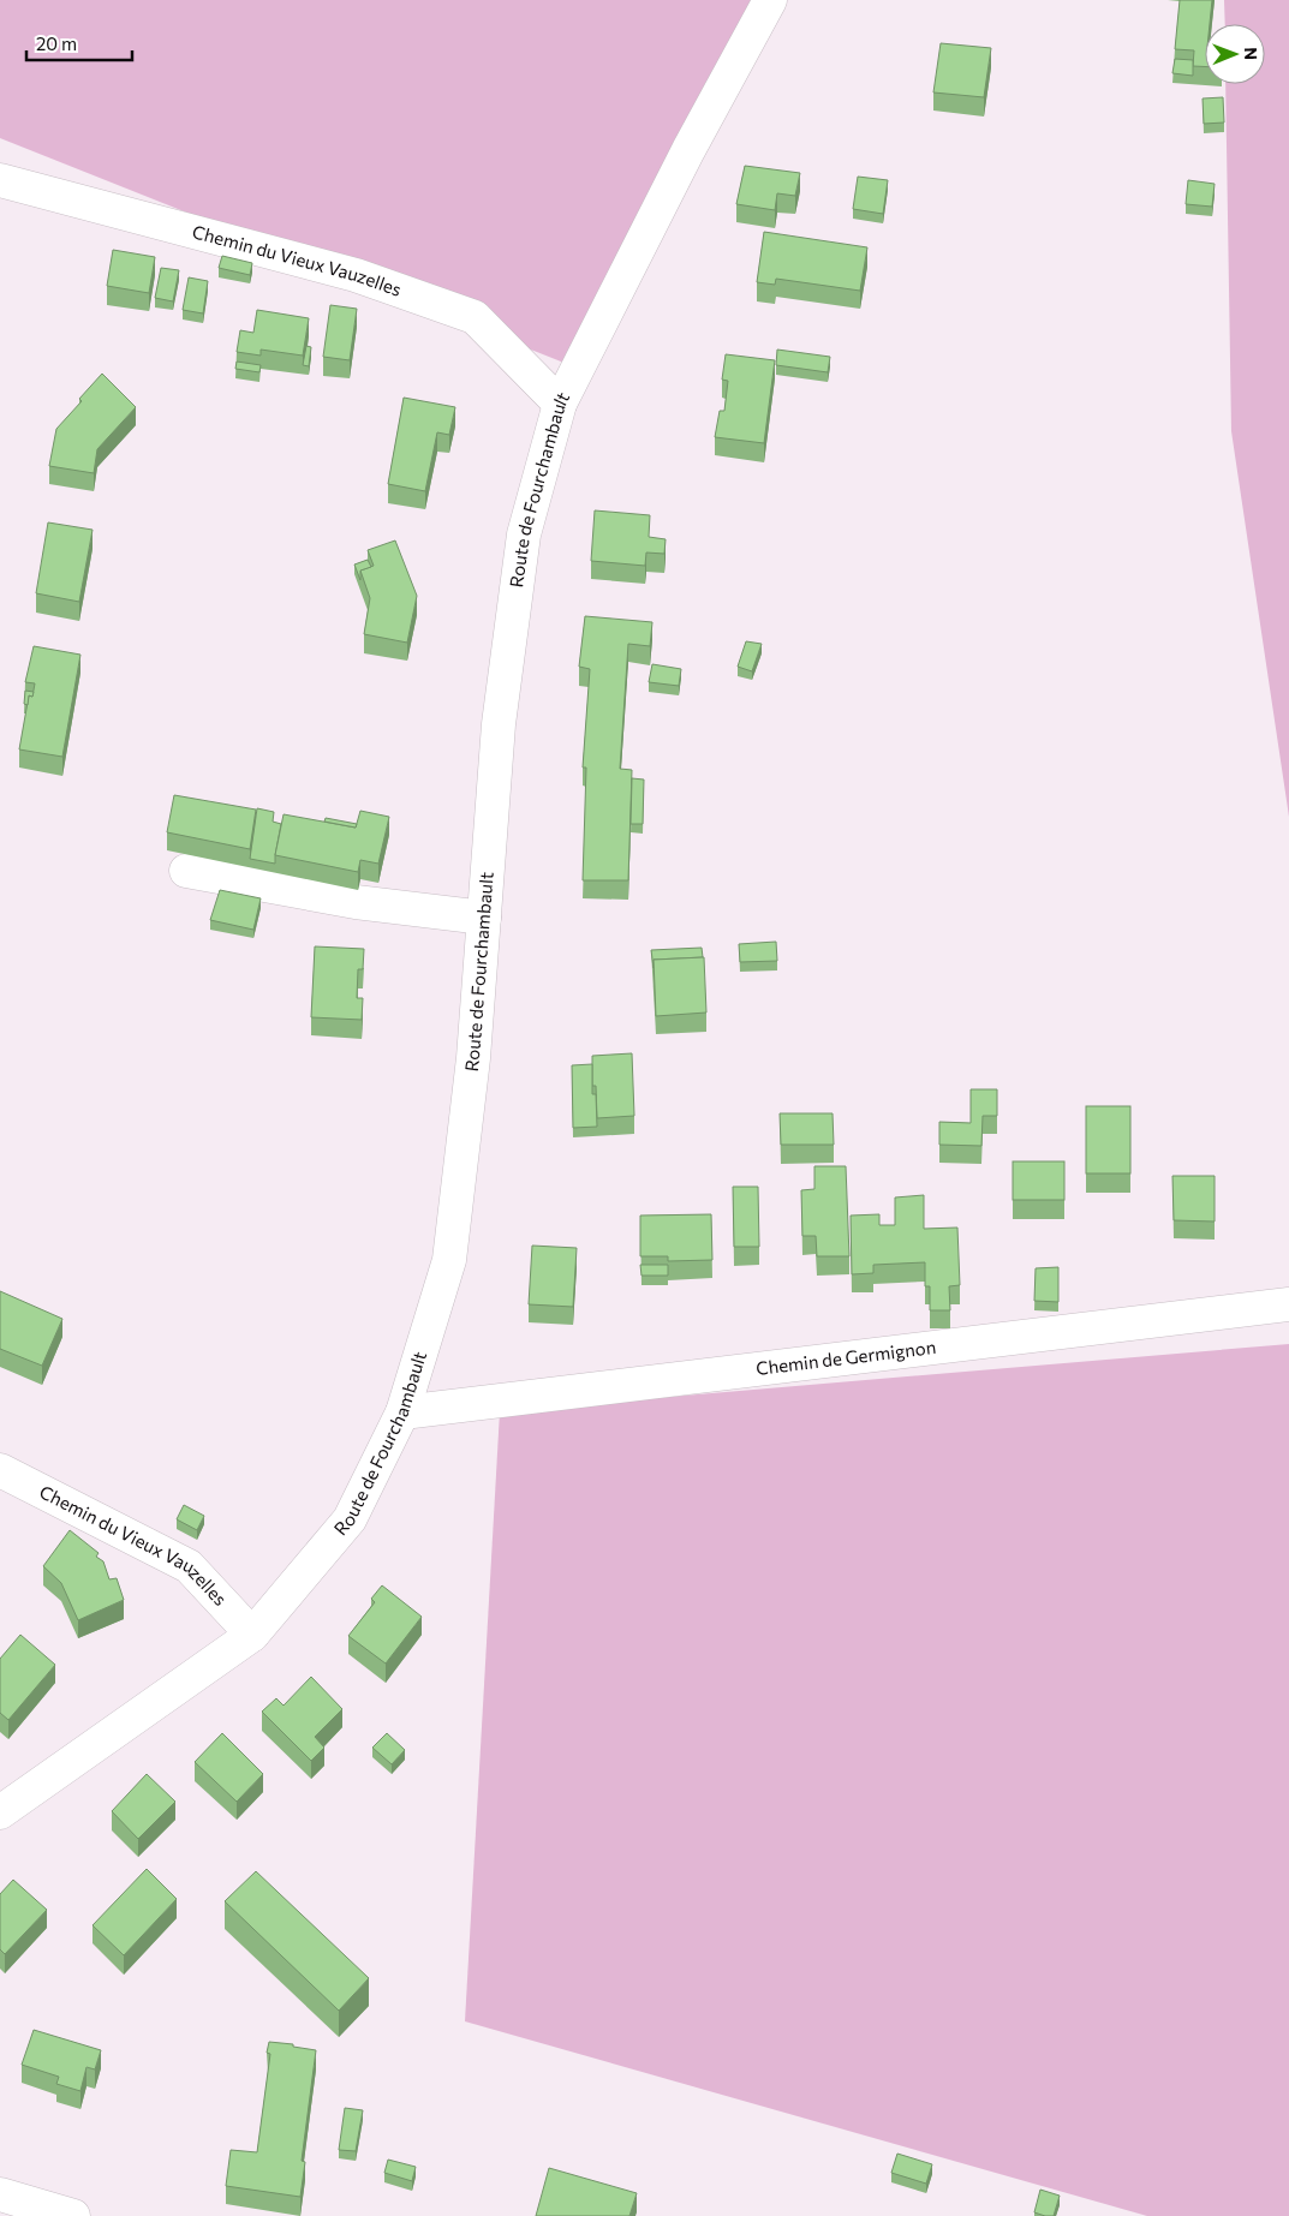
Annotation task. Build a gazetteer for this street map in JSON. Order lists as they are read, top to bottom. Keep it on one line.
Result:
{"streets":{"main road":["Chemin du Vieux Vauzelles","Route de Fourchambault","Chemin de Germignon"]},"crossings":[["Chemin du Vieux Vauzelles","Route de Fourchambault"],["Route de Fourchambault","Chemin de Germignon"]],"scale_bar":"20 m","north":"right"}
